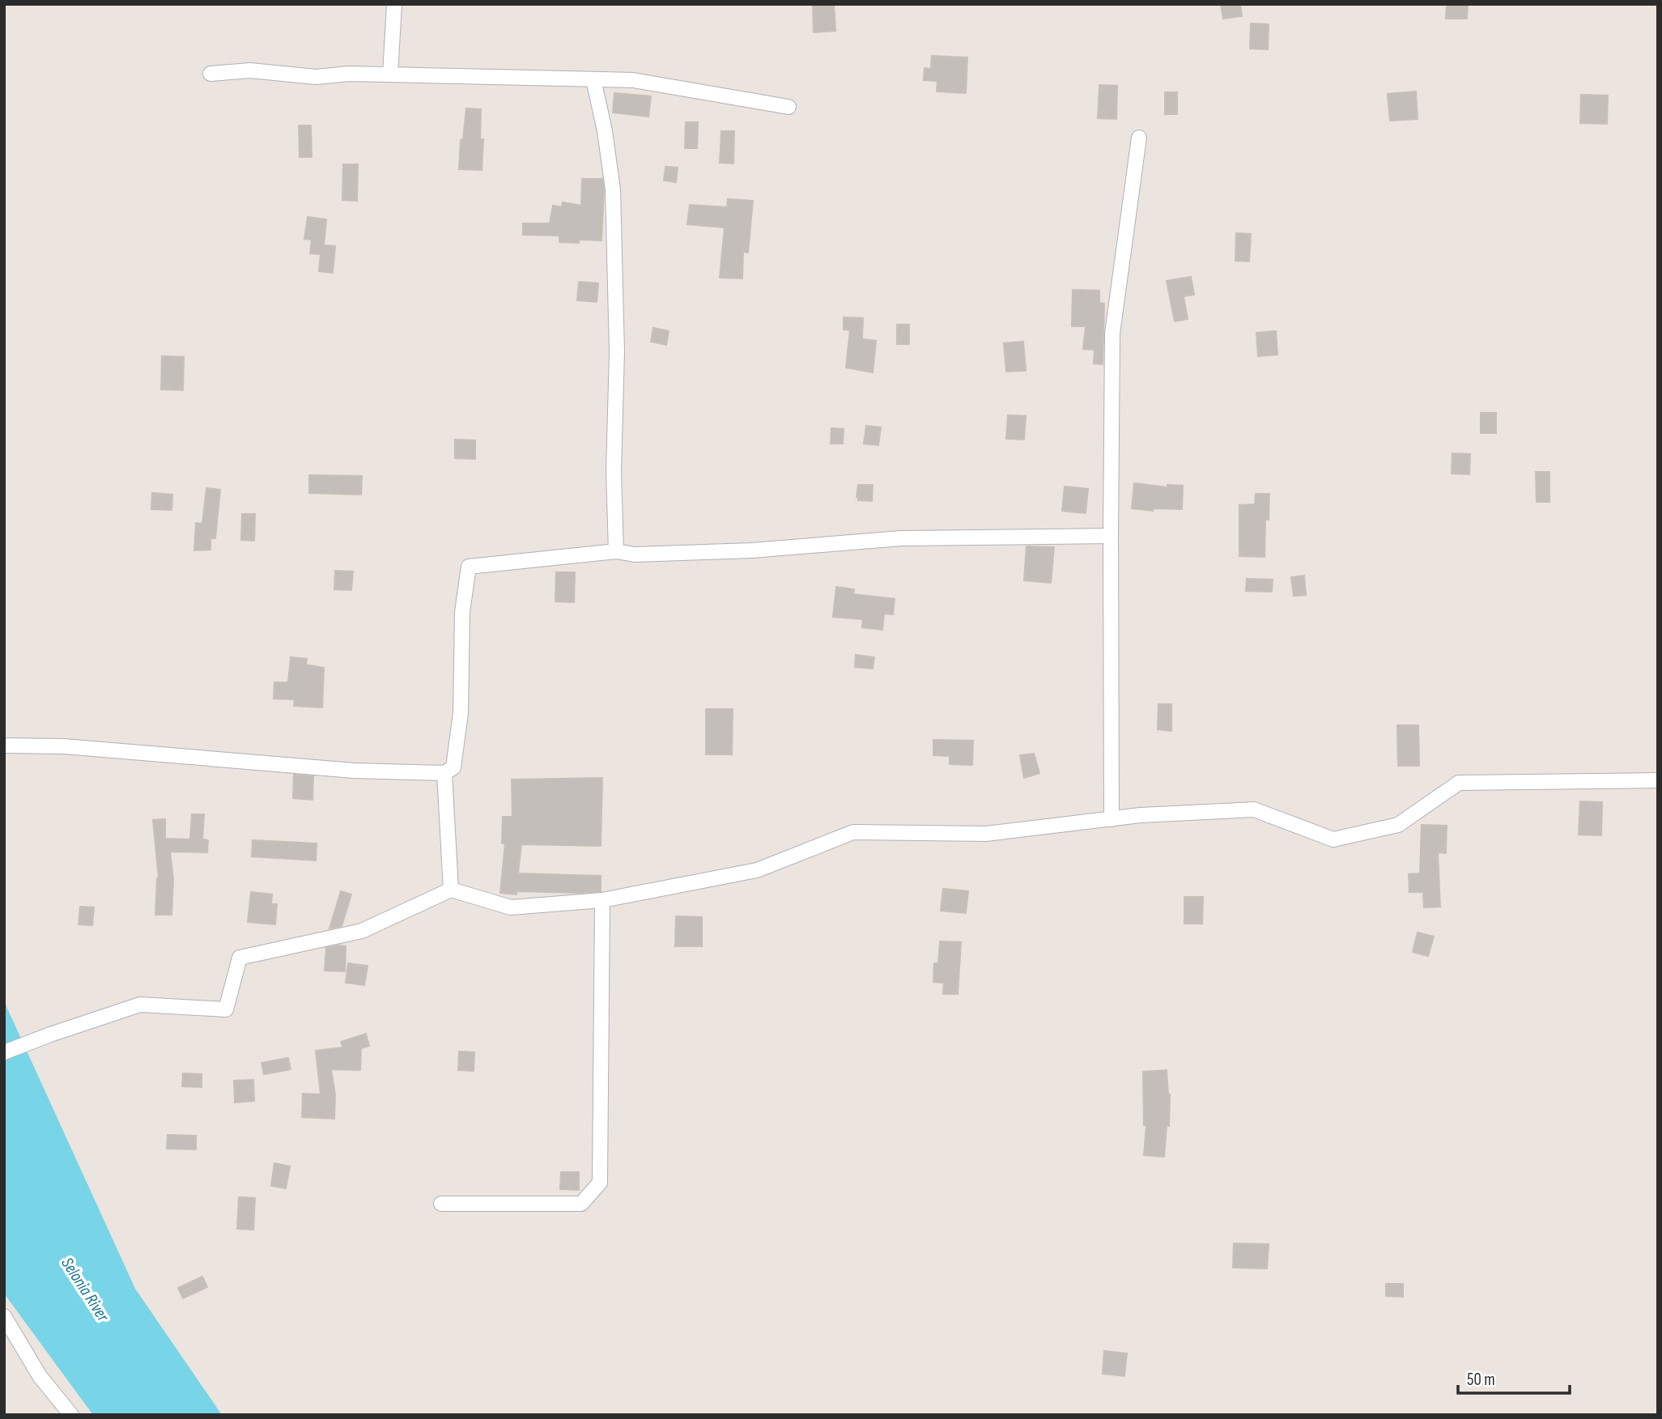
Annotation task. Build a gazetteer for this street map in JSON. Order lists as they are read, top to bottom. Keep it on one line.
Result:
{"water":["Selonia River"],"scale_bar":"50 m"}
